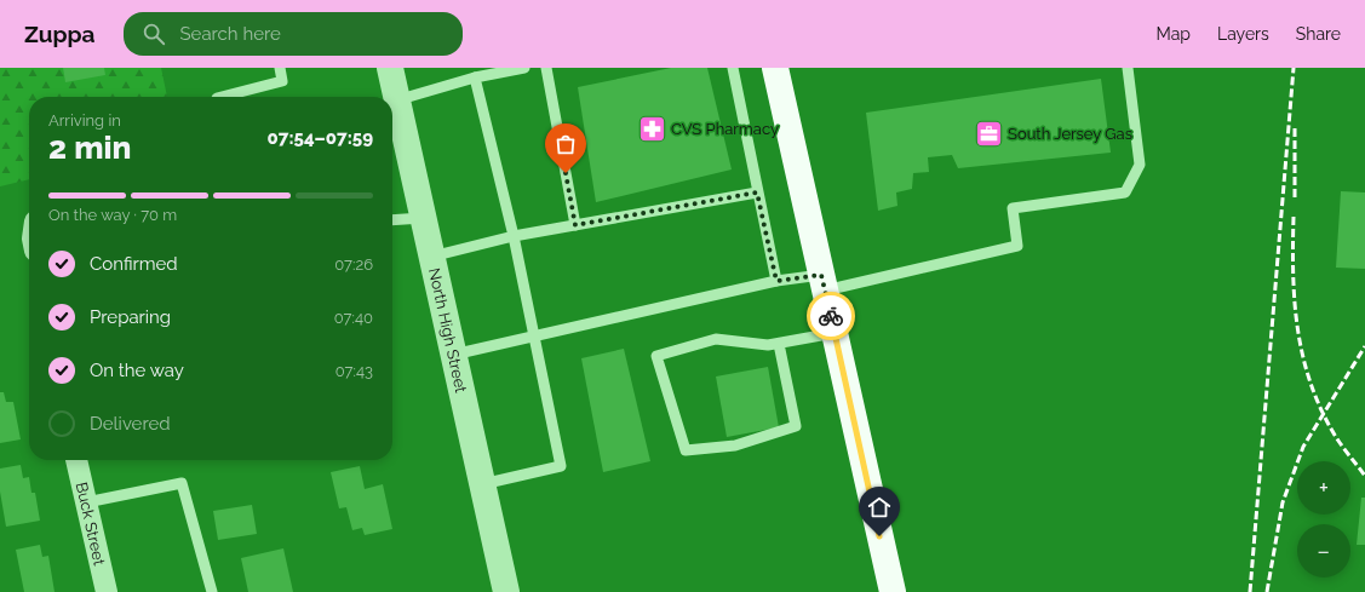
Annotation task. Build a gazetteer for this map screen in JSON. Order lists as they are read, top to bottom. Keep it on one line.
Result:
{"streets":{"street":["North High Street","Buck Street"]},"places":{"pharmacy":["CVS Pharmacy"],"office":["South Jersey Gas"]},"page":{"header":"Zuppa","search":"Search here","nav":["Map","Layers","Share"],"heading":["2 min","Arriving in","07:54–07:59"],"bar":"On the way · 70 m","list":[["Confirmed","07:26"],["Preparing","07:40"],["On the way","07:43"],"Delivered"],"map_buttons":["+","−"]}}
